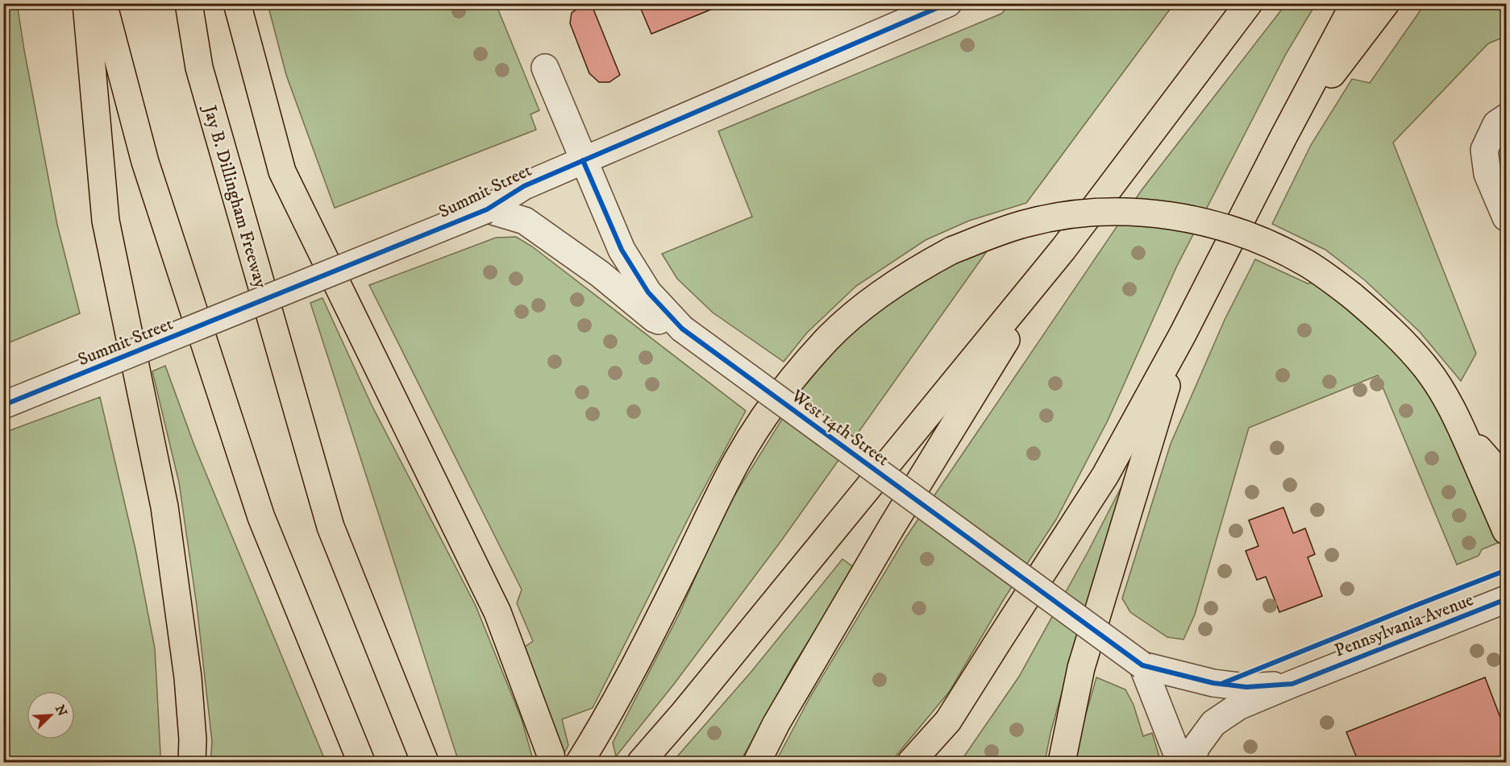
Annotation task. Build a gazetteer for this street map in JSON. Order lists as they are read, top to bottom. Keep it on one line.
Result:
{"streets":{"highway":["Jay B. Dillingham Freeway"],"street":["Summit Street","West 14th Street","Pennsylvania Avenue"]},"crossings":[["Summit Street","West 14th Street"],["West 14th Street","Pennsylvania Avenue"]],"north":"top right"}
